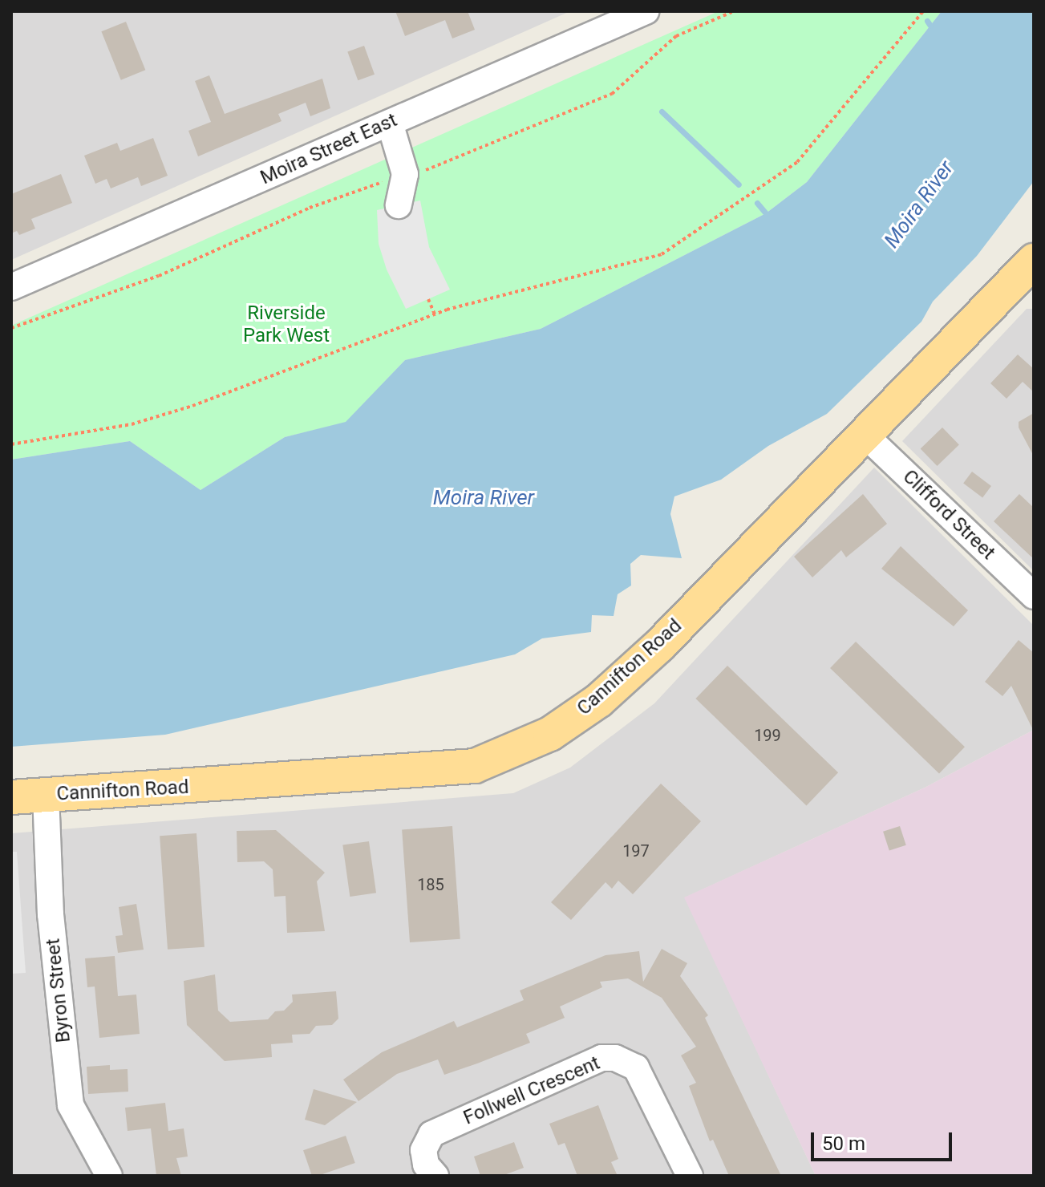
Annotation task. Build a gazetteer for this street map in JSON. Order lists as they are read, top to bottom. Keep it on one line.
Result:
{"streets":{"main road":["Cannifton Road"],"street":["Moira Street East","Clifford Street","Byron Street","Follwell Crescent"]},"crossings":[["Clifford Street","Cannifton Road"],["Cannifton Road","Byron Street"]],"water":["Moira River"],"parks":["Riverside Park West"],"house_numbers":["199","197","185"],"scale_bar":"50 m"}
